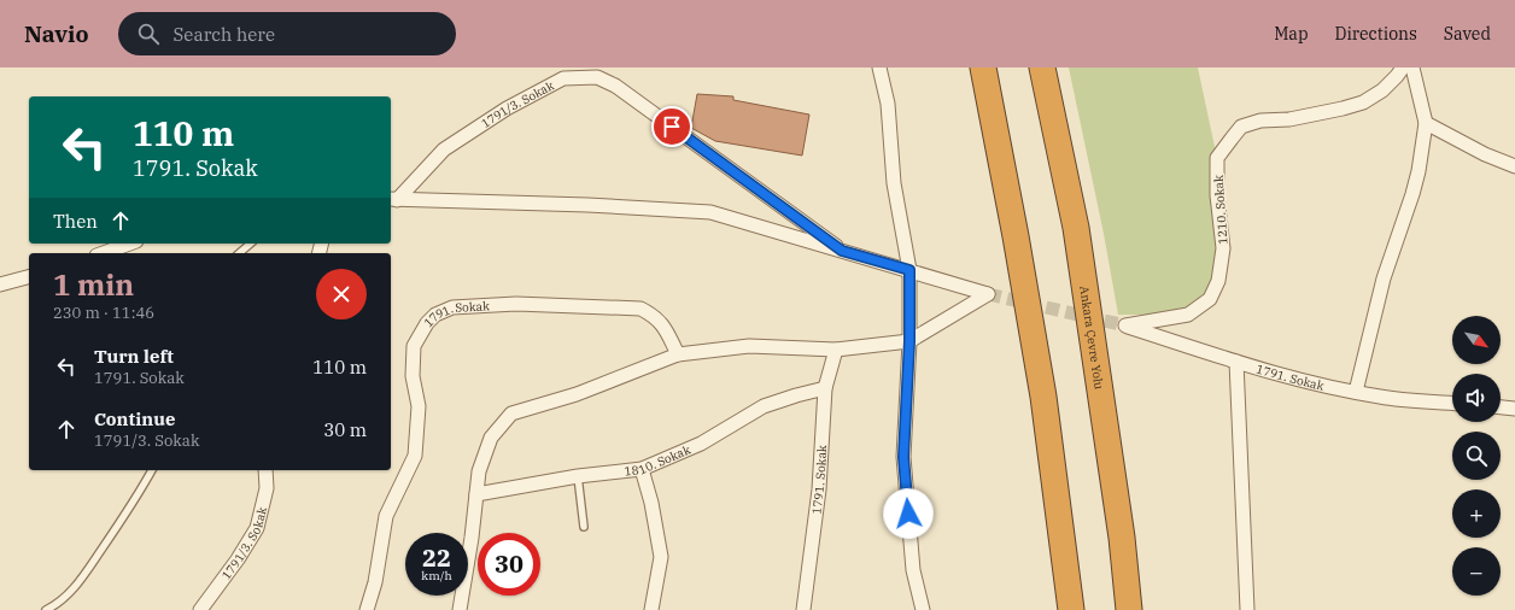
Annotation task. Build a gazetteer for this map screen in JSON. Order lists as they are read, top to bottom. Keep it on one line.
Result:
{"streets":{"highway":["Ankara Çevre Yolu"],"street":["1791/3. Sokak","1210. Sokak","1791. Sokak","1810. Sokak"]},"crossings":[["1210. Sokak","1791. Sokak"],["1791. Sokak","1810. Sokak"]],"north":"bottom right","page":{"header":"Navio","search":"Search here","nav":["Map","Directions","Saved"],"turn":["110 m","1791. Sokak"],"then":"Then","heading":["1 min","230 m · 11:46"],"map_buttons":["+","−"],"list":[{"name":"Turn left","note":"1791. Sokak","value":"110 m"},{"name":"Continue","note":"1791/3. Sokak","value":"30 m"}],"speed":"22 km/h","limit":"30"}}
